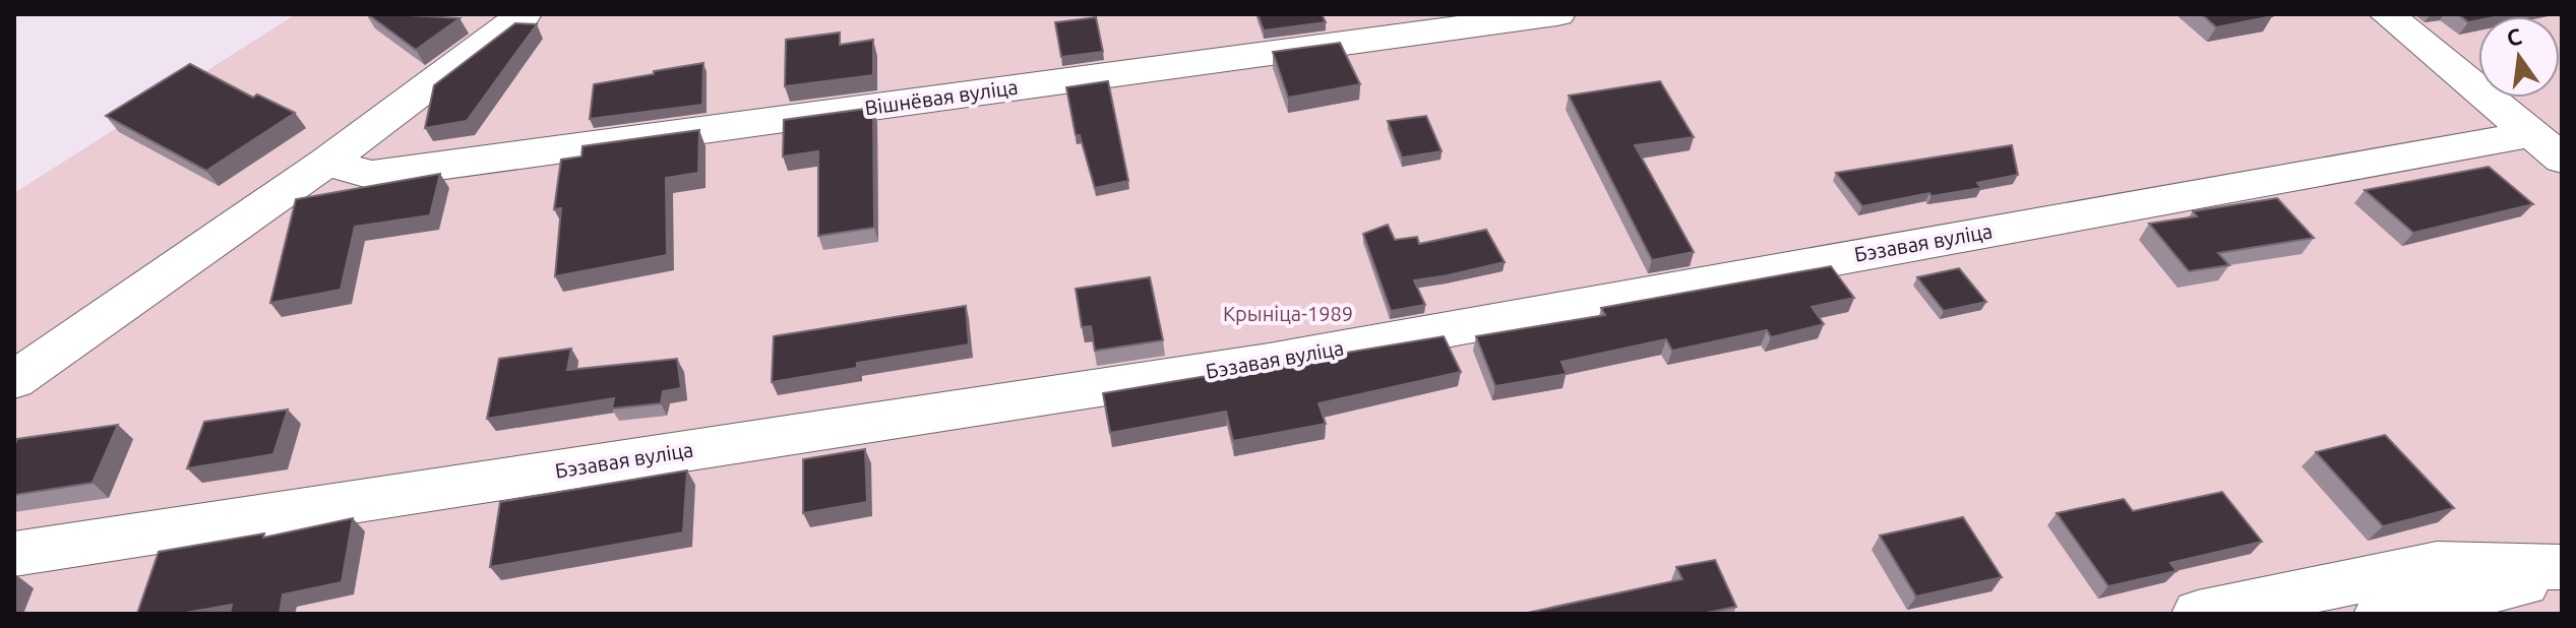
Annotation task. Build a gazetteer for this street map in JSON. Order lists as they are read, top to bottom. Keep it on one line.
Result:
{"streets":{"street":["Вішнёвая вуліца","Бэзавая вуліца"]},"parks":["Крыніца-1989"],"north":"top"}
